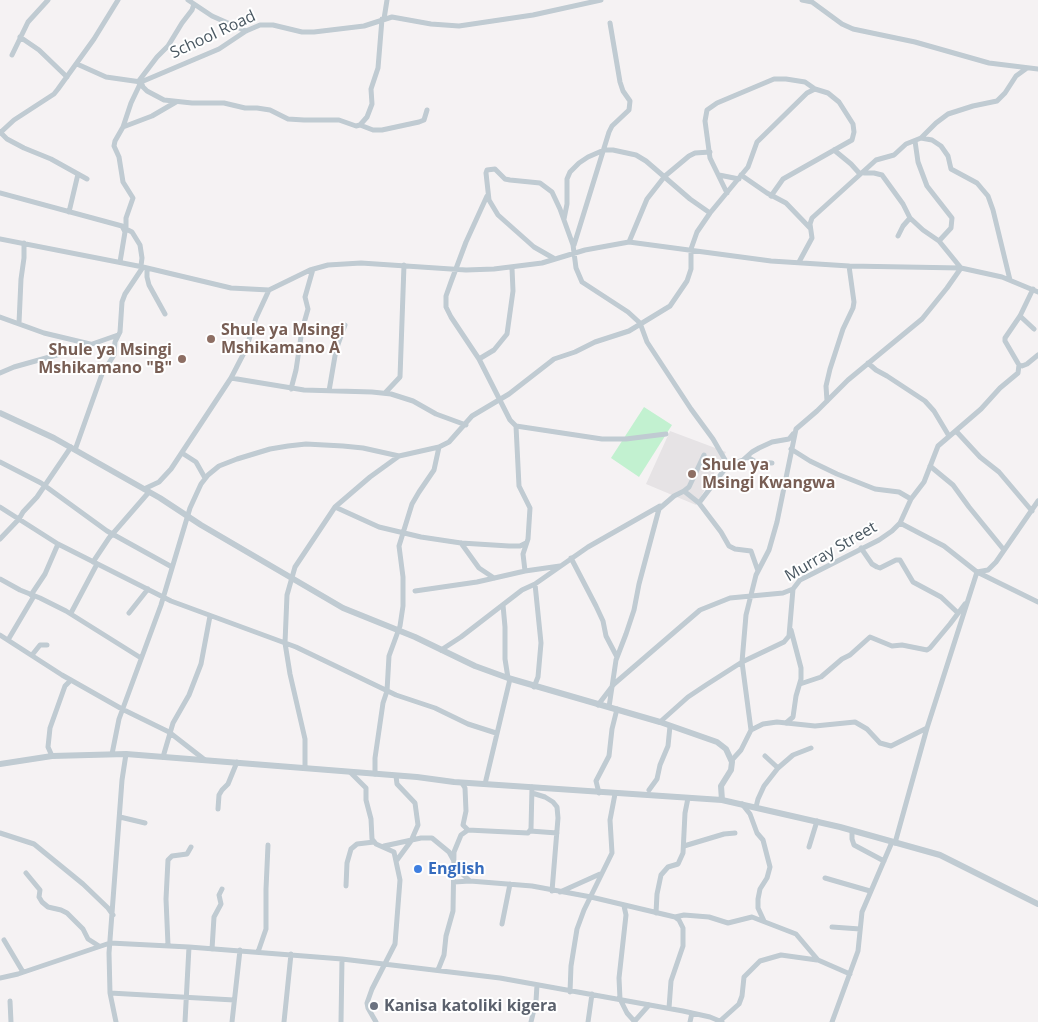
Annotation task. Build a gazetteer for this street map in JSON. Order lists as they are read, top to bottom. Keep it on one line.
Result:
{"streets":{"street":["School Road","Murray Street"]},"places":["Shule ya Msingi Mshikamano A","Shule ya Msingi Mshikamano \"B\"","Shule ya Msingi Kwangwa","English","Kanisa katoliki kigera"]}
